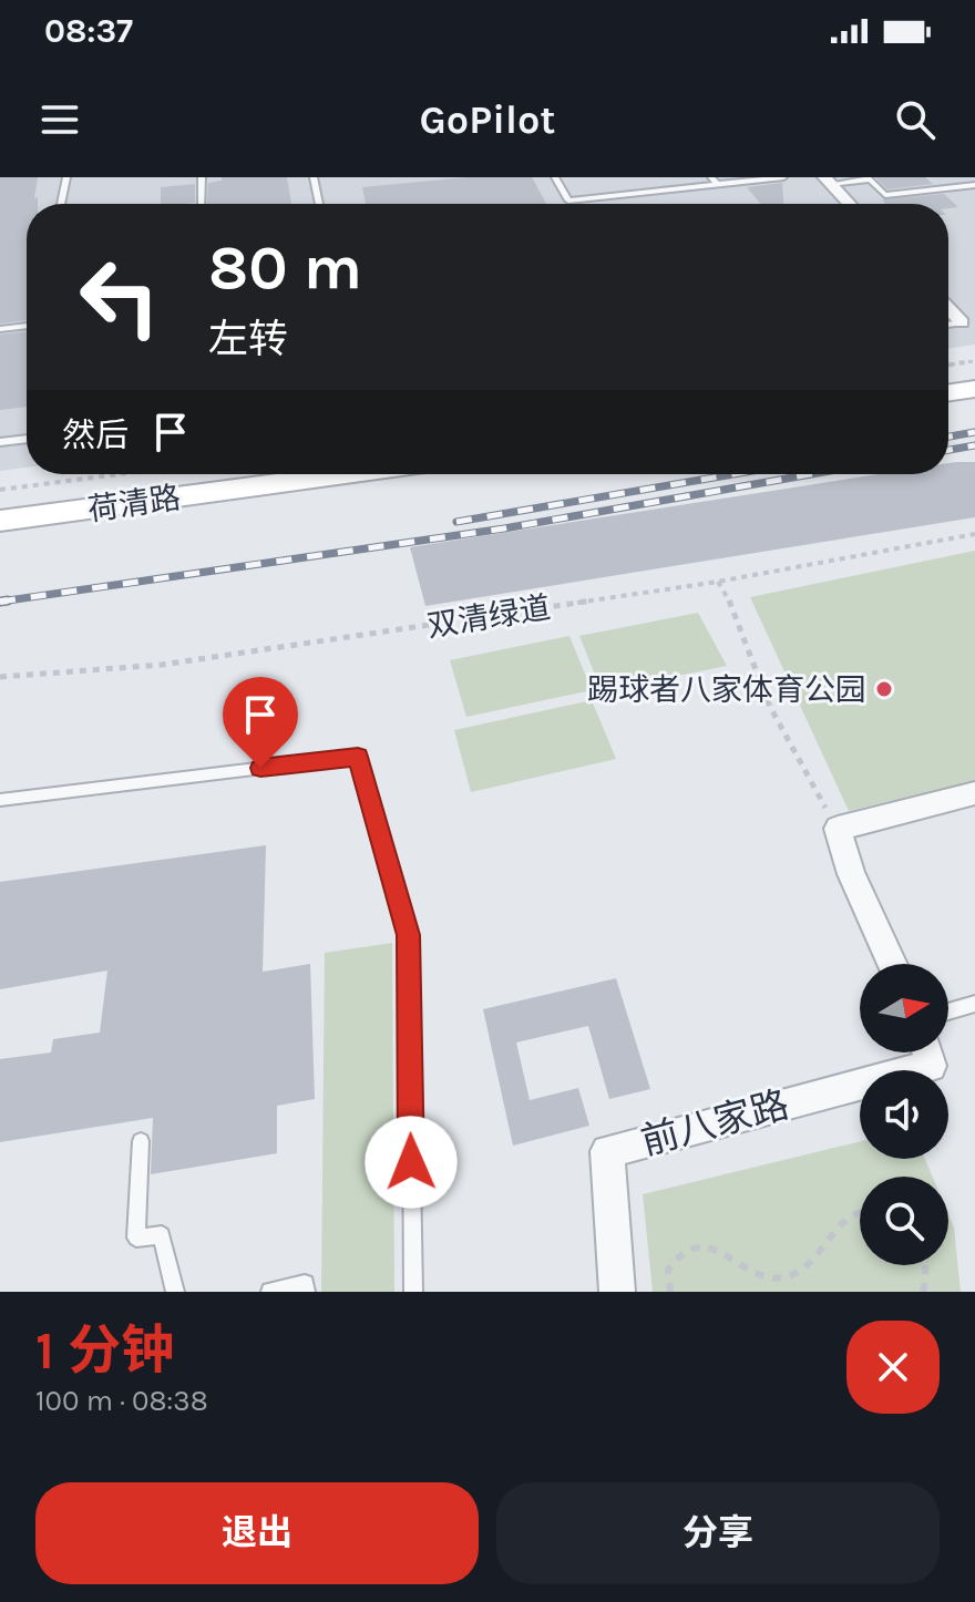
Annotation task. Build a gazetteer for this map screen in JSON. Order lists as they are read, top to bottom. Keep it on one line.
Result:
{"streets":{"main road":["荷清路"],"street":["前八家路"],"path":["双清绿道"]},"places":["踢球者八家体育公园"],"north":"right","page":{"status":"08:37","header":"GoPilot","turn":["80 m","左转"],"then":"然后","heading":["1 分钟","100 m · 08:38"],"buttons":["退出","分享"]}}
